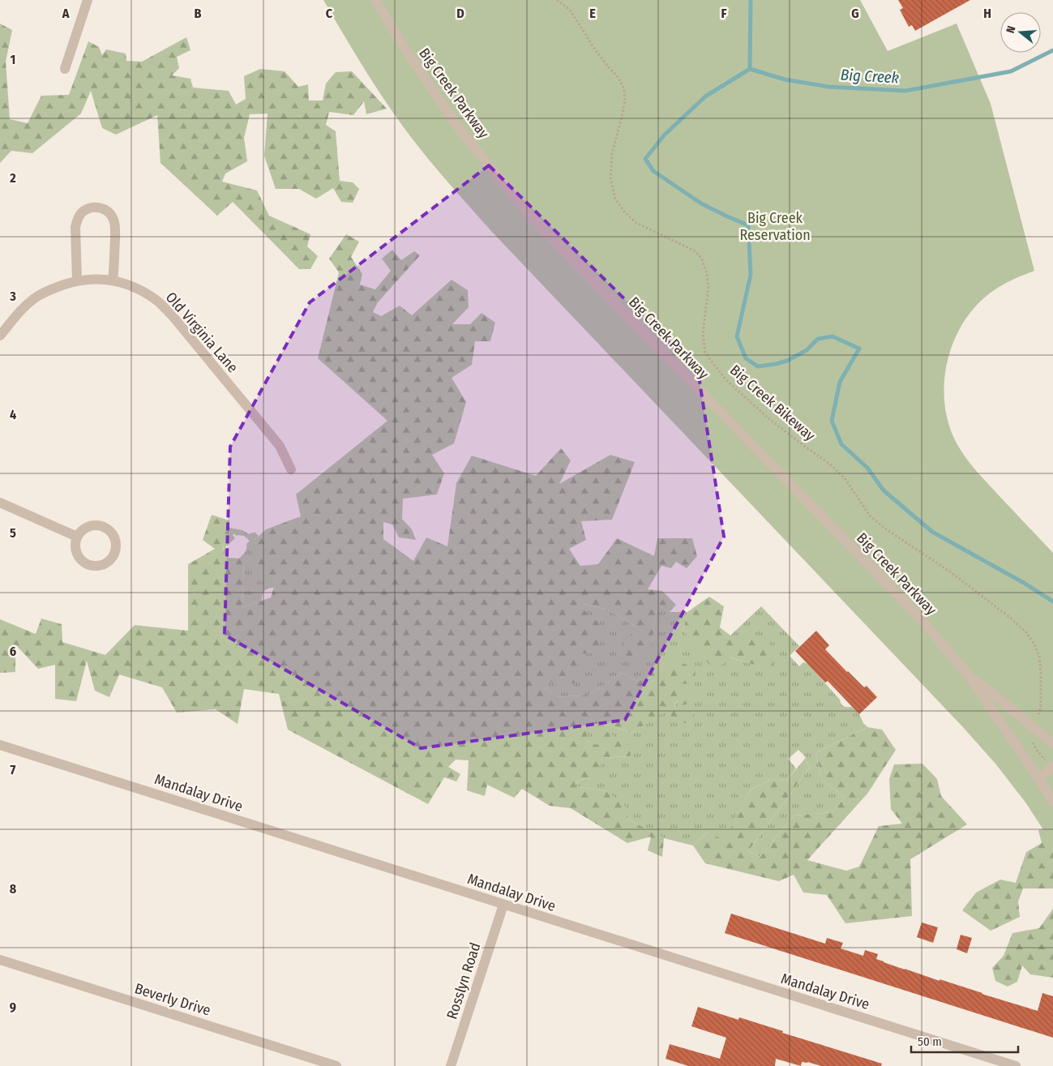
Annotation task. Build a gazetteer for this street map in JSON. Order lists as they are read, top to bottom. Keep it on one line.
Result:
{"streets":{"street":["Big Creek Parkway","Old Virginia Lane","Mandalay Drive","Rosslyn Road","Beverly Drive"],"path":["Big Creek Bikeway"]},"crossings":[["Mandalay Drive","Rosslyn Road"]],"water":["Big Creek"],"parks":["Big Creek Reservation"],"scale_bar":"50 m","north":"left","grid":{"columns":["A","B","C","D","E","F","G","H"],"rows":["1","2","3","4","5","6","7","8","9"]}}
